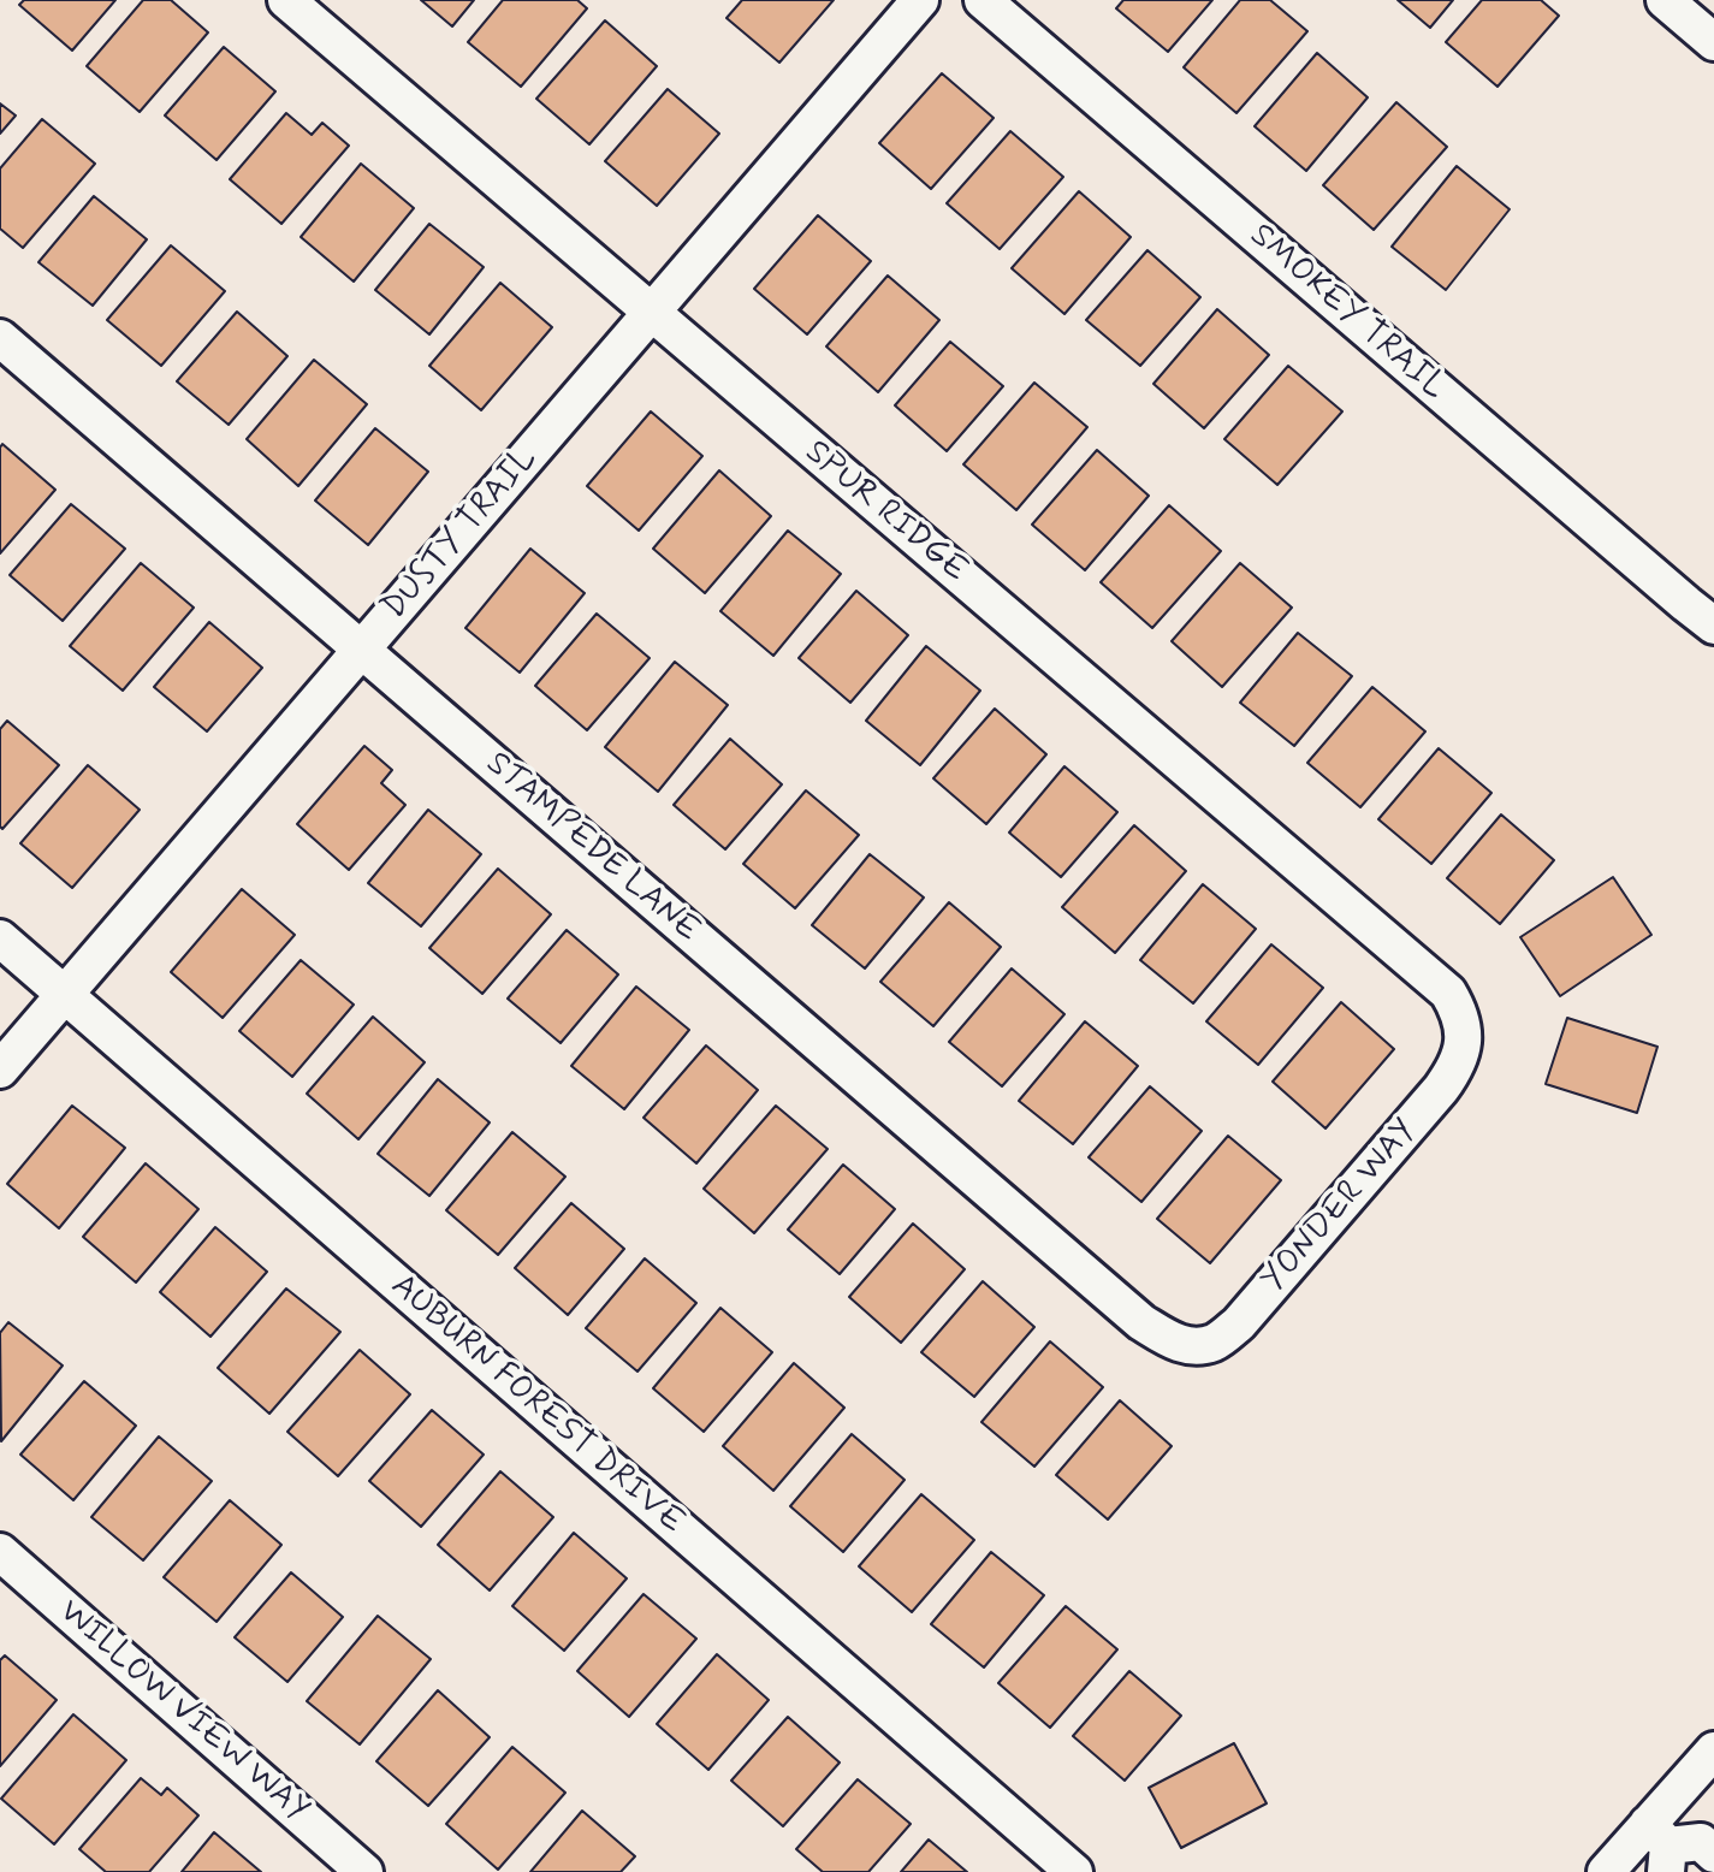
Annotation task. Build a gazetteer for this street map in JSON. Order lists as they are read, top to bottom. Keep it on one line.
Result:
{"streets":{"street":["SMOKEY TRAIL","SPUR RIDGE","DUSTY TRAIL","STAMPEDE LANE","YONDER WAY","AUBURN FOREST DRIVE","WILLOW VIEW WAY"]},"crossings":[["SPUR RIDGE","DUSTY TRAIL"],["SPUR RIDGE","YONDER WAY"],["DUSTY TRAIL","STAMPEDE LANE"],["DUSTY TRAIL","AUBURN FOREST DRIVE"],["STAMPEDE LANE","YONDER WAY"]]}
